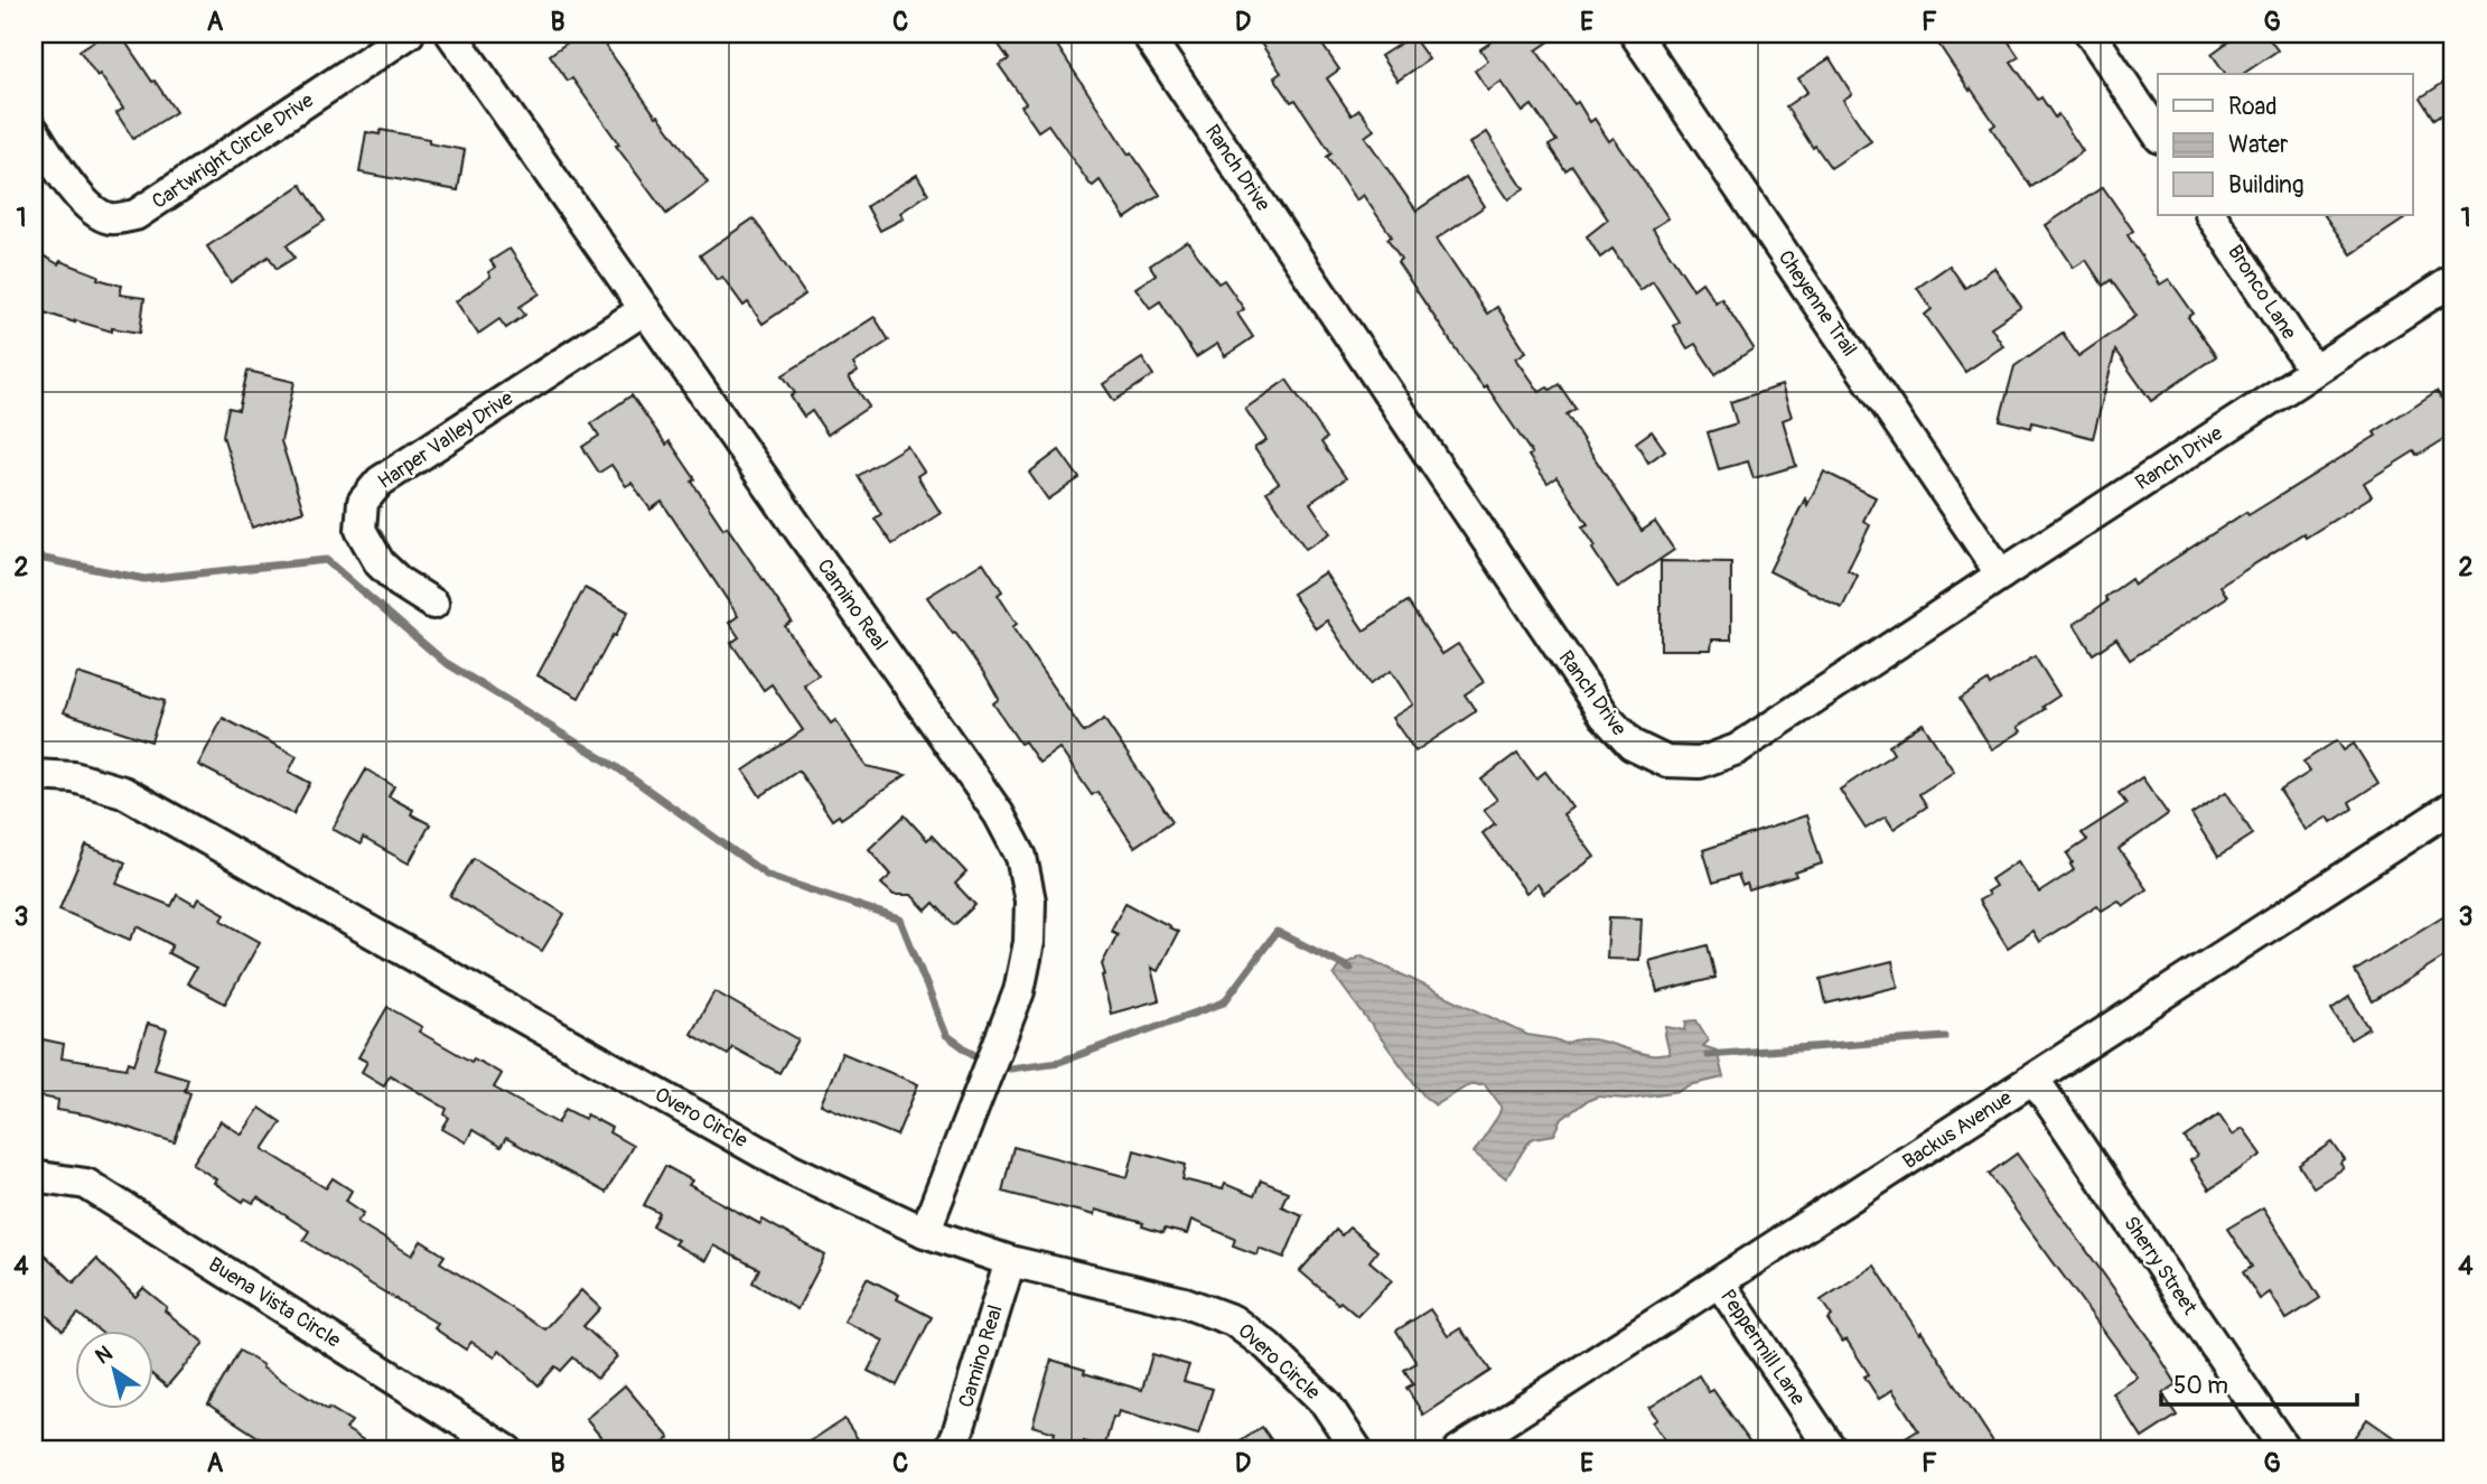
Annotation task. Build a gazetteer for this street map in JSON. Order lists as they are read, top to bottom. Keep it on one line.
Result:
{"streets":{"street":["Cartwright Circle Drive","Ranch Drive","Bronco Lane","Cheyenne Trail","Harper Valley Drive","Camino Real","Overo Circle","Backus Avenue","Sherry Street","Buena Vista Circle","Peppermill Lane"]},"crossings":[["Ranch Drive","Bronco Lane"],["Ranch Drive","Cheyenne Trail"],["Harper Valley Drive","Camino Real"],["Camino Real","Overo Circle"],["Backus Avenue","Sherry Street"],["Backus Avenue","Peppermill Lane"]],"legend":["Road","Water","Building"],"scale_bar":"50 m","north":"top left","grid":{"columns":["A","B","C","D","E","F","G"],"rows":["1","2","3","4"]}}
